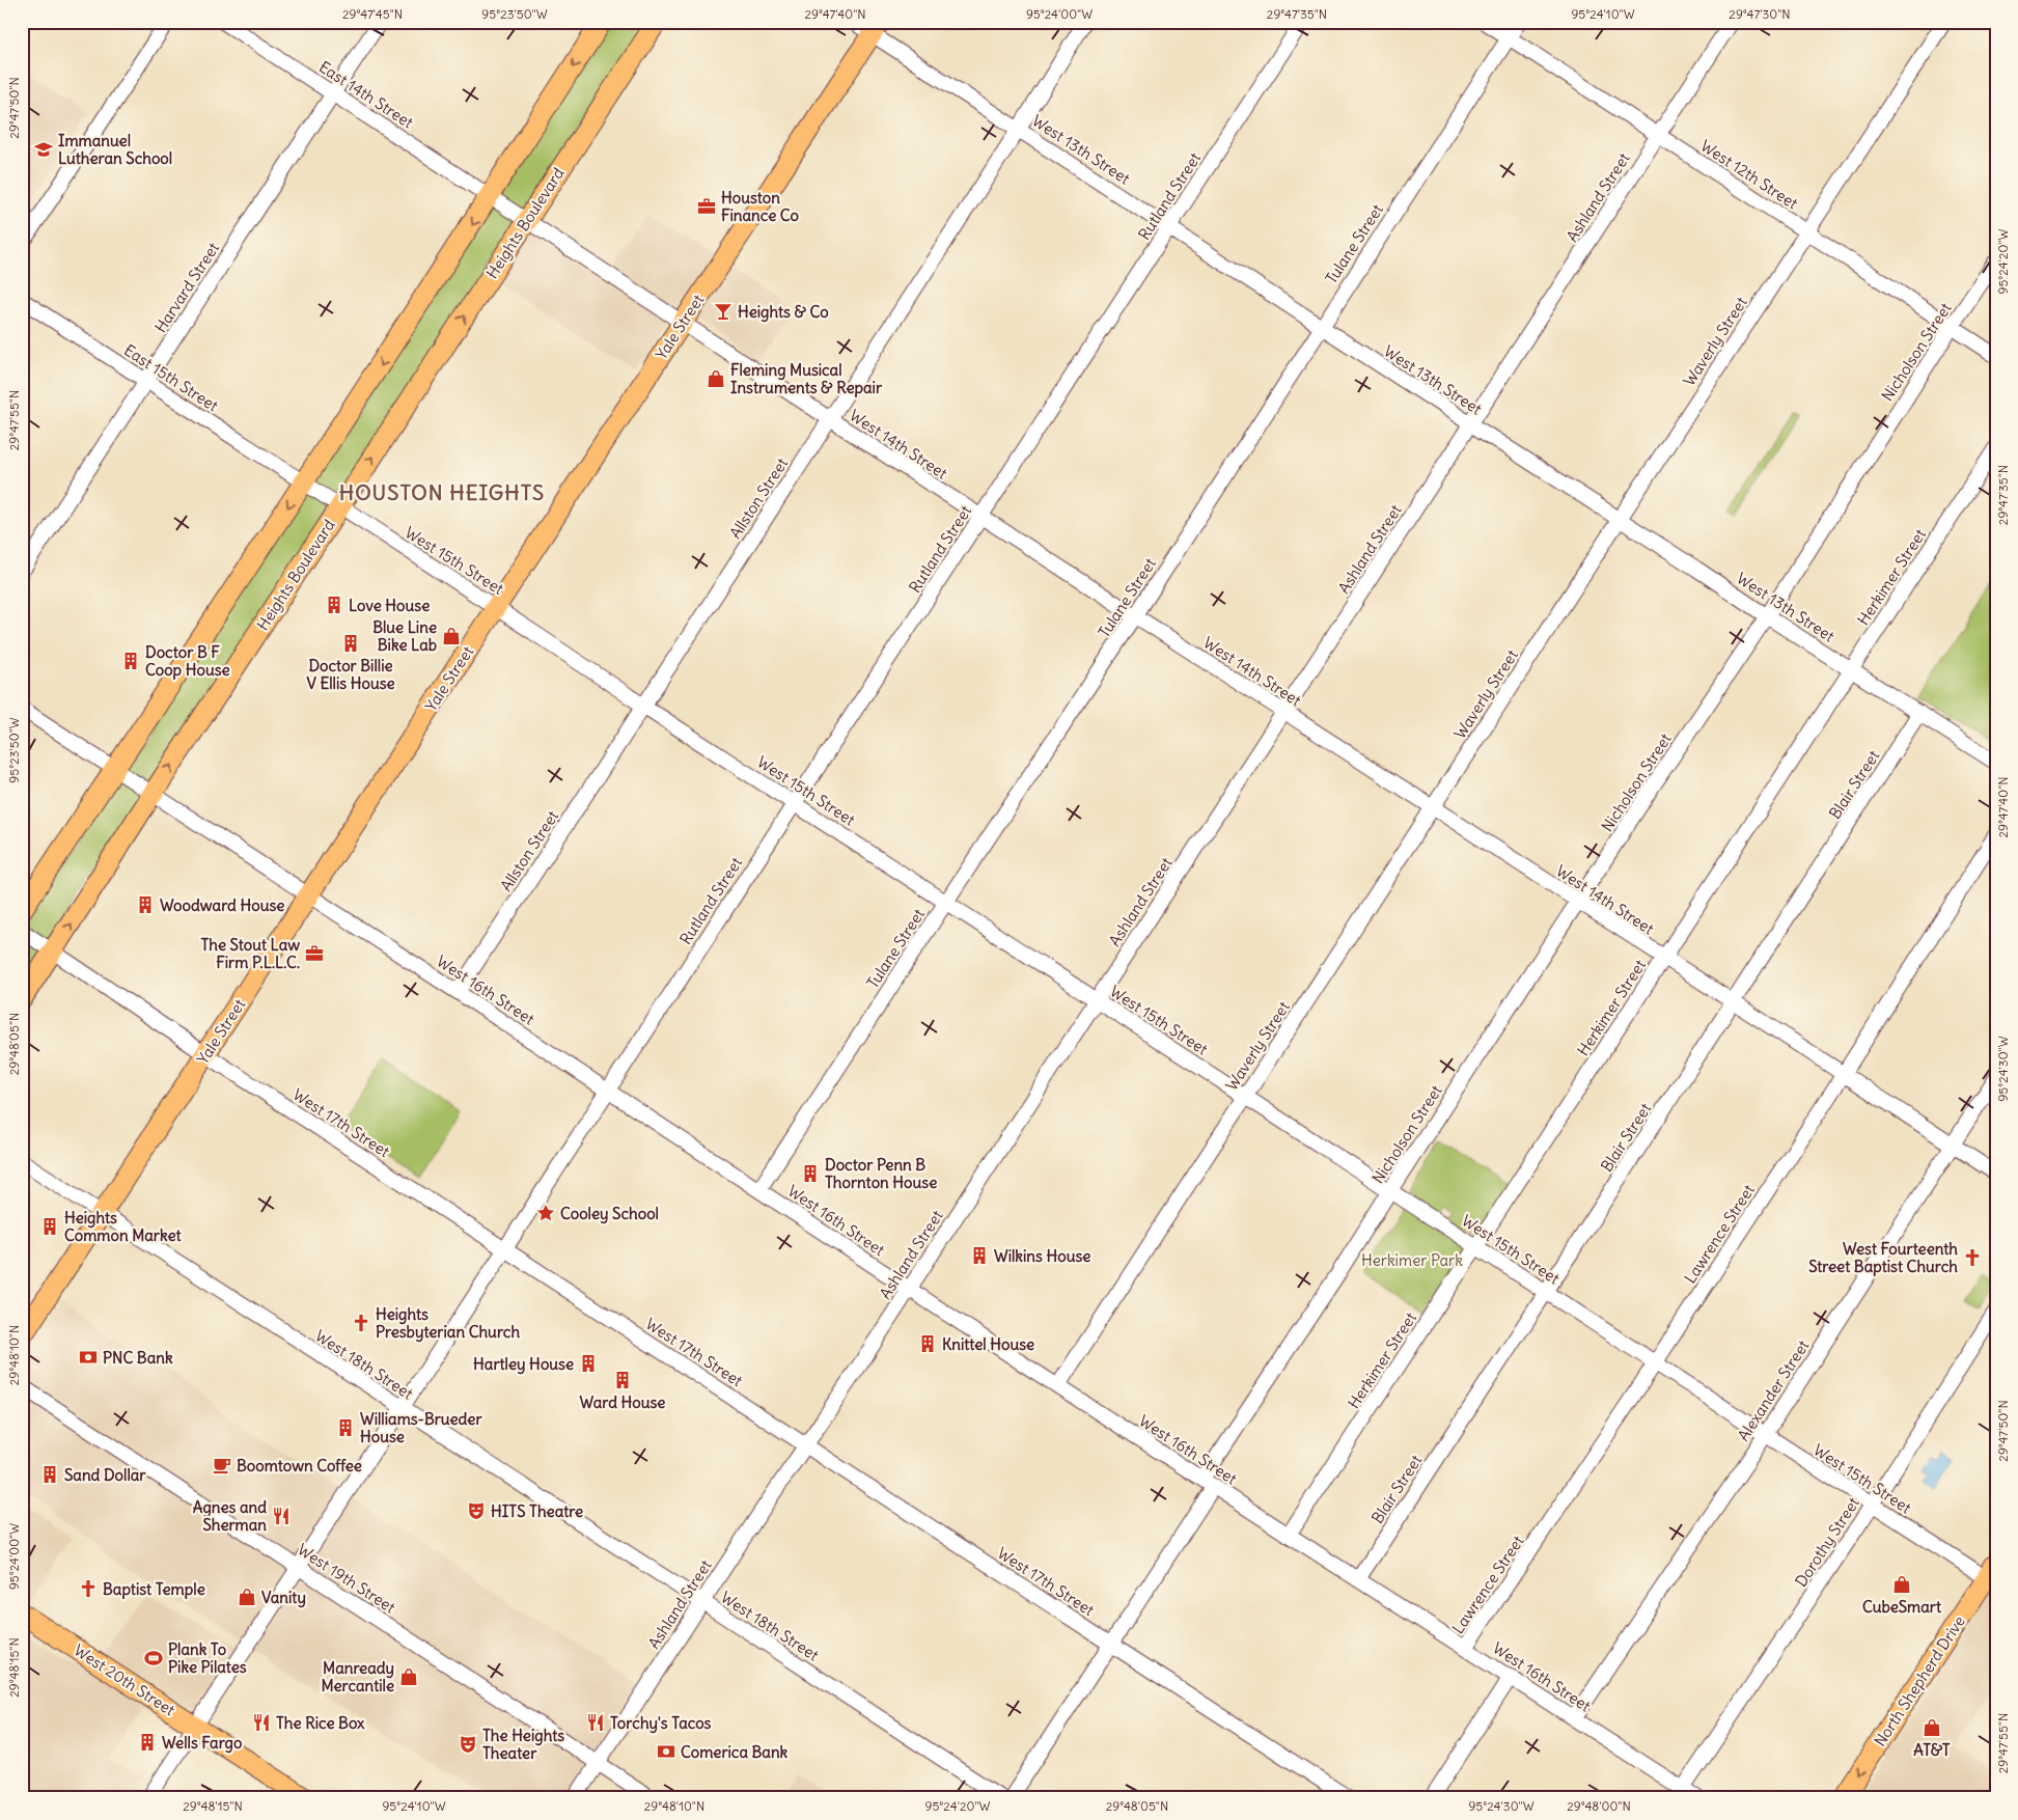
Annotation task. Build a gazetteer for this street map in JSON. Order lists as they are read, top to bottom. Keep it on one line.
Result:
{"streets":{"main road":["Heights Boulevard","Yale Street","West 20th Street","North Shepherd Drive"],"street":["East 14th Street","West 13th Street","West 12th Street","Rutland Street","Ashland Street","Tulane Street","Harvard Street","Waverly Street","Nicholson Street","East 15th Street","West 14th Street","Allston Street","West 15th Street","Herkimer Street","Blair Street","West 16th Street","West 17th Street","Lawrence Street","West 18th Street","Alexander Street","Dorothy Street","West 19th Street"]},"crossings":[["East 14th Street","Harvard Street"],["East 14th Street","West 14th Street"],["West 13th Street","Rutland Street"],["West 13th Street","Ashland Street"],["West 13th Street","Tulane Street"],["West 13th Street","Yale Street"],["West 13th Street","Waverly Street"],["West 13th Street","Nicholson Street"],["West 13th Street","Allston Street"],["West 13th Street","Herkimer Street"],["West 13th Street","Blair Street"],["West 12th Street","Ashland Street"],["West 12th Street","Tulane Street"],["West 12th Street","Waverly Street"],["West 12th Street","Nicholson Street"],["Rutland Street","West 14th Street"],["Rutland Street","West 15th Street"],["Rutland Street","West 16th Street"],["Rutland Street","West 17th Street"],["Rutland Street","West 18th Street"],["Rutland Street","West 19th Street"],["Rutland Street","West 20th Street"],["Ashland Street","West 14th Street"],["Ashland Street","West 15th Street"],["Ashland Street","West 16th Street"],["Ashland Street","West 17th Street"],["Ashland Street","West 18th Street"],["Ashland Street","West 19th Street"],["Heights Boulevard","West 14th Street"],["Heights Boulevard","West 15th Street"],["Heights Boulevard","West 16th Street"],["Heights Boulevard","West 17th Street"],["Tulane Street","West 14th Street"],["Tulane Street","West 15th Street"],["Tulane Street","West 16th Street"],["Harvard Street","East 15th Street"],["Yale Street","West 14th Street"],["Yale Street","West 15th Street"],["Yale Street","West 16th Street"],["Yale Street","West 17th Street"],["Yale Street","West 18th Street"],["Waverly Street","West 14th Street"],["Waverly Street","West 15th Street"],["Waverly Street","West 16th Street"],["Nicholson Street","West 14th Street"],["Nicholson Street","West 15th Street"],["Nicholson Street","West 16th Street"],["Nicholson Street","West 17th Street"],["East 15th Street","West 15th Street"],["West 14th Street","Allston Street"],["West 14th Street","Herkimer Street"],["West 14th Street","Blair Street"],["West 14th Street","Lawrence Street"],["West 14th Street","Alexander Street"],["Allston Street","West 15th Street"],["Allston Street","West 16th Street"],["West 15th Street","Herkimer Street"],["West 15th Street","Blair Street"],["West 15th Street","Lawrence Street"],["West 15th Street","Alexander Street"],["West 15th Street","Dorothy Street"],["West 15th Street","North Shepherd Drive"],["Herkimer Street","West 16th Street"],["Blair Street","West 16th Street"],["West 16th Street","Lawrence Street"],["West 16th Street","Alexander Street"],["West 16th Street","Dorothy Street"]],"one_way":["North Shepherd Drive"],"districts":["HOUSTON HEIGHTS"],"parks":["Herkimer Park"],"places":{"school or university":["Immanuel Lutheran School"],"office":["Houston Finance Co","The Stout Law Firm P.L.L.C."],"bar":["Heights & Co"],"shop":["Fleming Musical Instruments & Repair","Blue Line Bike Lab","CubeSmart","Vanity","Manready Mercantile","AT&T"],"building":["Love House","Doctor Billie V Ellis House","Doctor B F Coop House","Woodward House","Doctor Penn B Thornton House","Heights Common Market","Wilkins House","Knittel House","Hartley House","Ward House","Williams-Brueder House","Sand Dollar","Wells Fargo"],"place":["Cooley School"],"church":["West Fourteenth Street Baptist Church","Heights Presbyterian Church","Baptist Temple"],"bank":["PNC Bank","Comerica Bank"],"cafe":["Boomtown Coffee"],"theatre":["HITS Theatre","The Heights Theater"],"restaurant":["Agnes and Sherman","The Rice Box","Torchy's Tacos"],"sports":["Plank To Pike Pilates"]},"coordinates":["29°47'45\"N","95°23'50\"W","29°47'40\"N","95°24'00\"W","29°47'35\"N","95°24'10\"W","29°47'30\"N","29°47'50\"N","95°24'20\"W","29°47'55\"N","29°48'05\"N","95°24'30\"W","29°48'10\"N","29°48'15\"N","29°48'00\"N"]}
